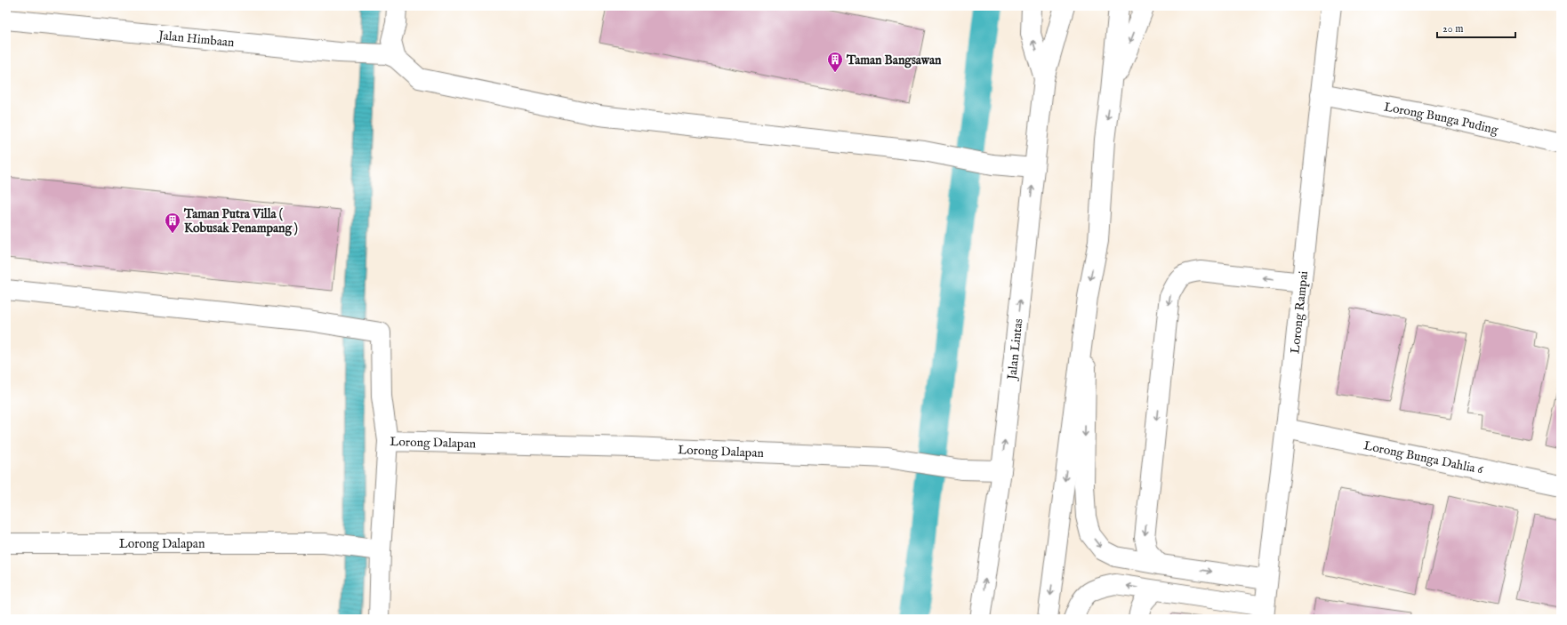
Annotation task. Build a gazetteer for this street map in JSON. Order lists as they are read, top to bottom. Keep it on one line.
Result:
{"streets":{"main road":["Jalan Himbaan","Lorong Bunga Puding","Lorong Rampai","Jalan Lintas","Lorong Dalapan","Lorong Bunga Dahlia 6"]},"crossings":[["Lorong Bunga Puding","Lorong Rampai"],["Lorong Rampai","Lorong Bunga Dahlia 6"],["Jalan Lintas","Lorong Dalapan"]],"places":{"building":["Taman Bangsawan","Taman Putra Villa ( Kobusak Penampang )"]},"scale_bar":"20 m"}
